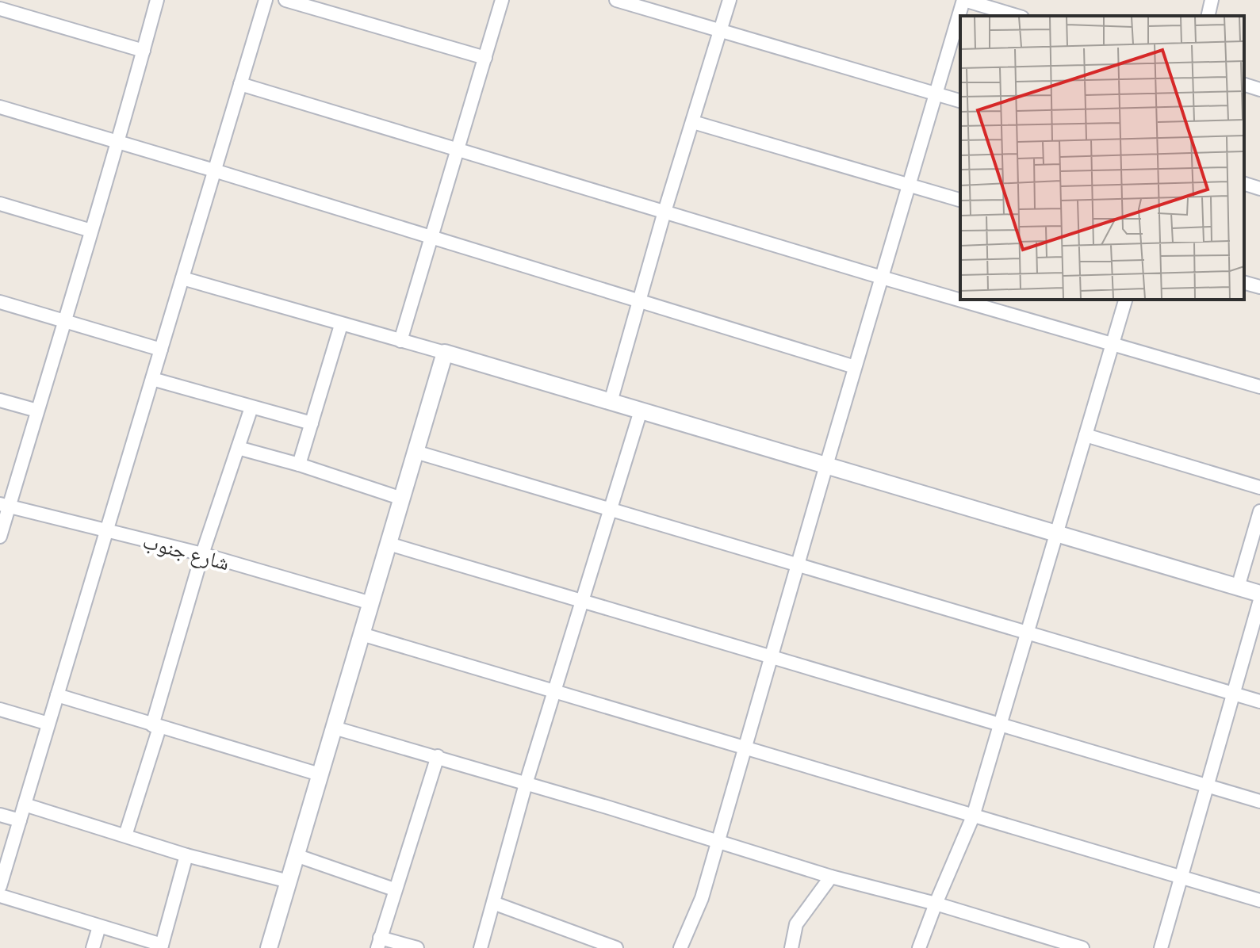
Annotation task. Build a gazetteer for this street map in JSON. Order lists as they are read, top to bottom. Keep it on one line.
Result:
{"streets":{"street":["شارع جنوب"]}}
